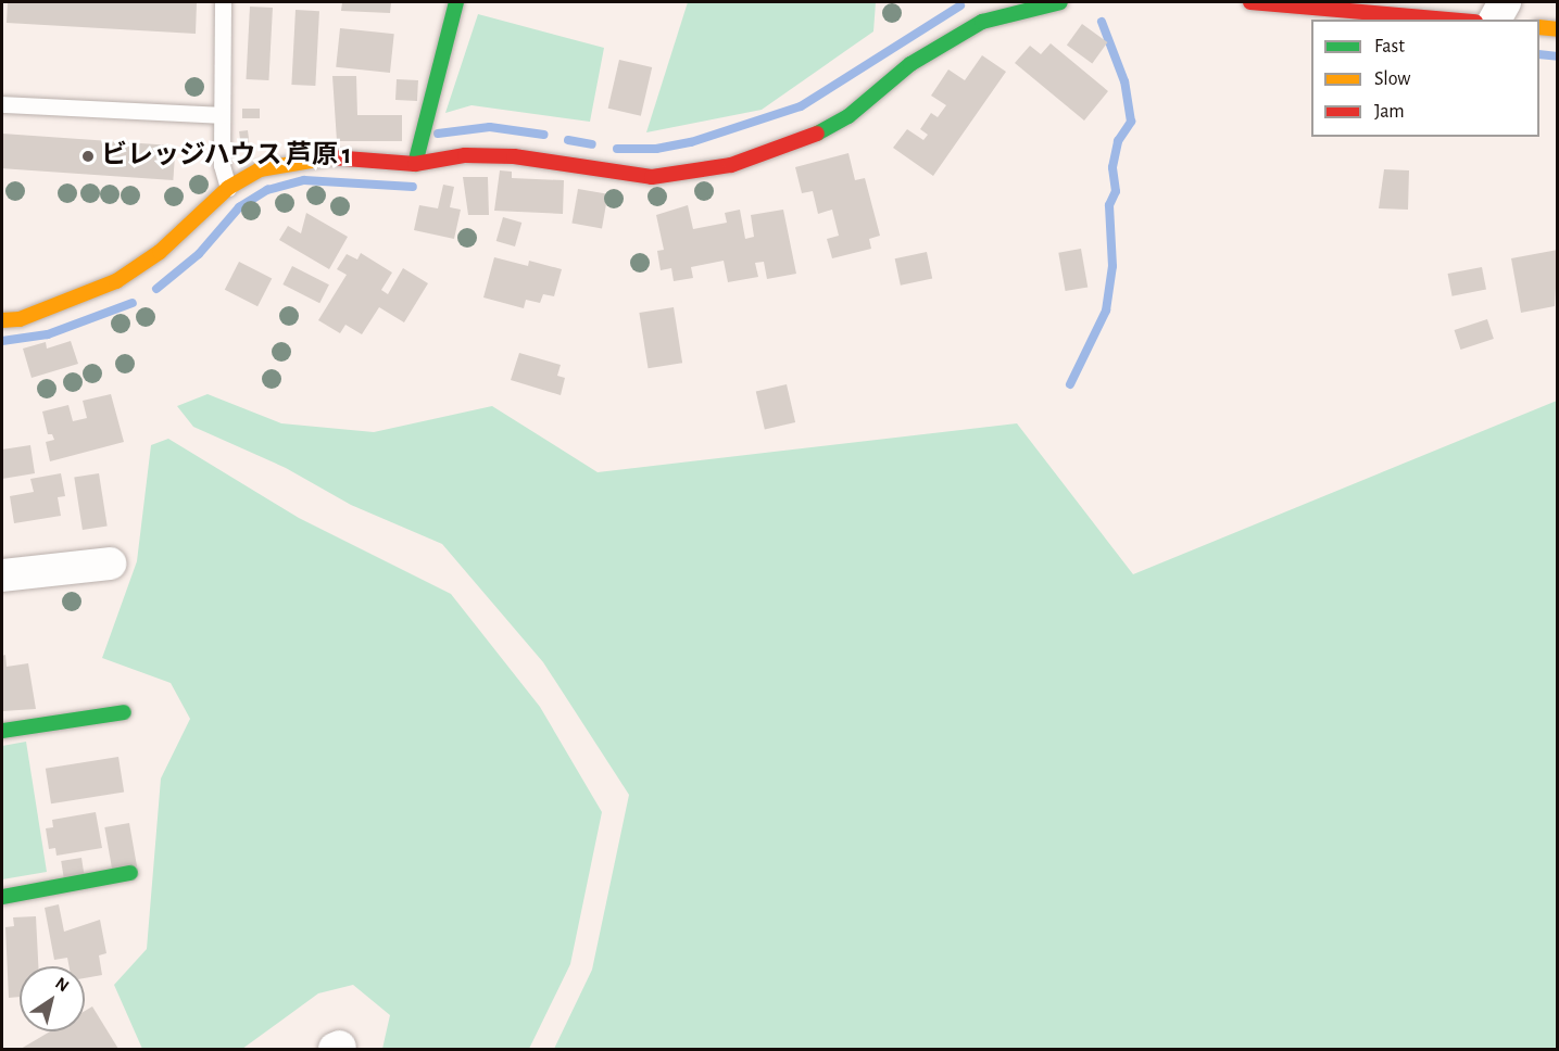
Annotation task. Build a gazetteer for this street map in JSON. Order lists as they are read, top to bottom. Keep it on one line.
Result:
{"places":["ビレッジハウス 芦原 1"],"legend":["Fast","Slow","Jam"],"north":"top right"}
